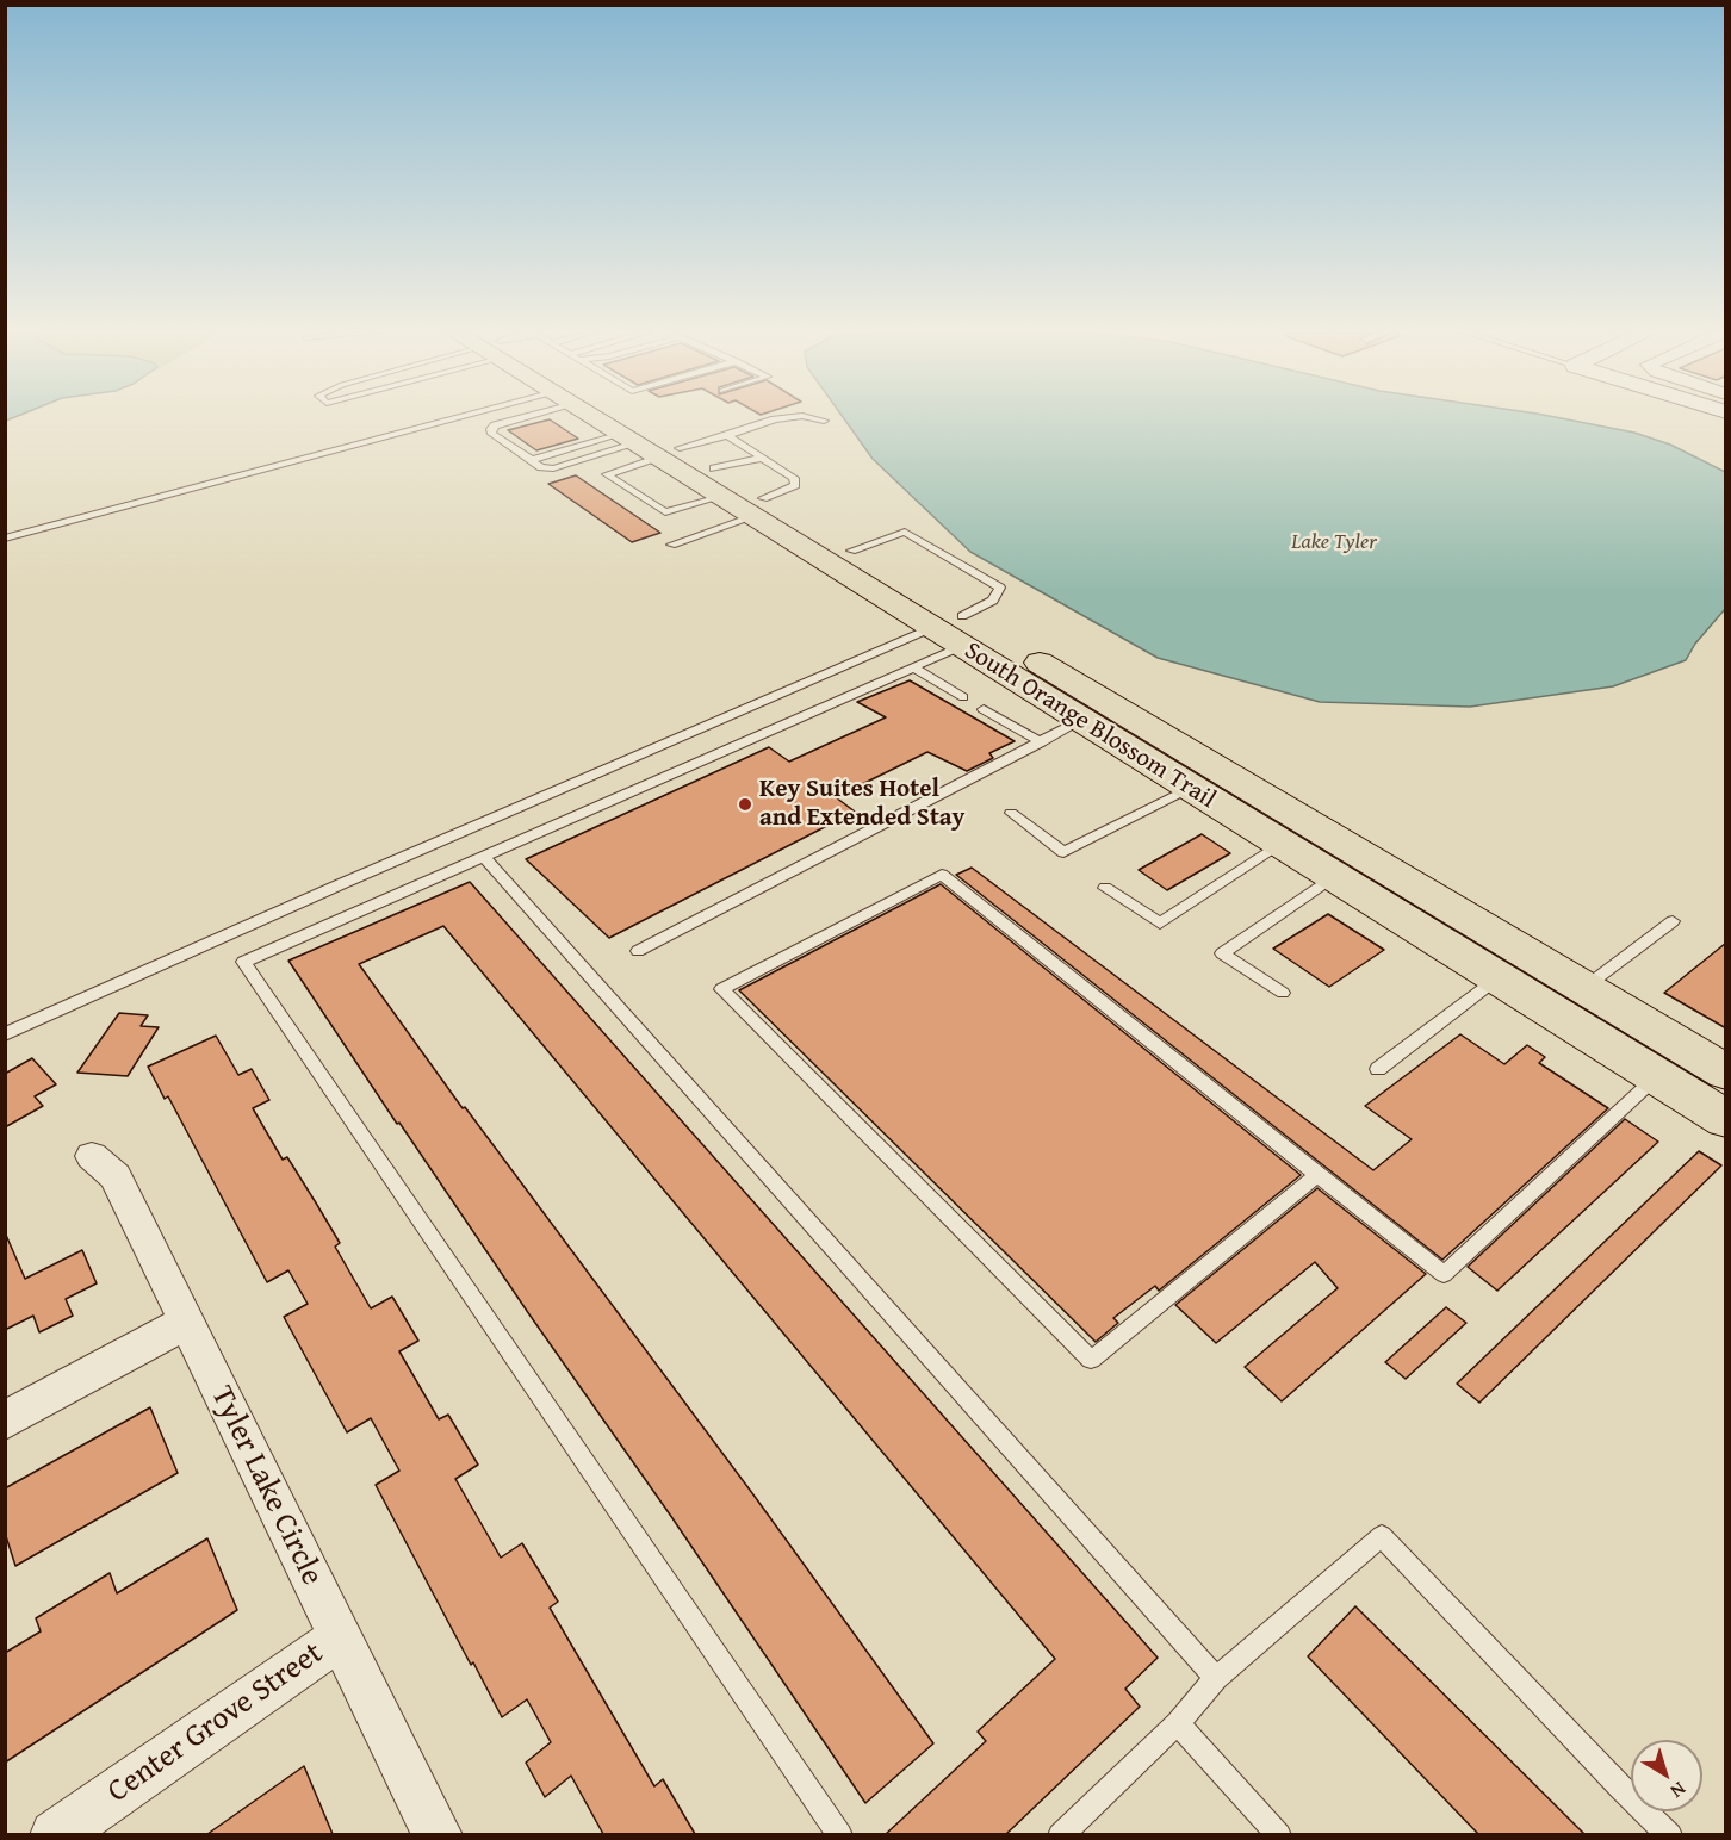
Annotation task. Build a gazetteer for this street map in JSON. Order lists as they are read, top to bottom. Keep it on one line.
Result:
{"streets":{"main road":["South Orange Blossom Trail"],"street":["Tyler Lake Circle","Center Grove Street"]},"crossings":[["Tyler Lake Circle","Center Grove Street"]],"water":["Lake Tyler"],"places":["Key Suites Hotel and Extended Stay"],"north":"bottom right"}
